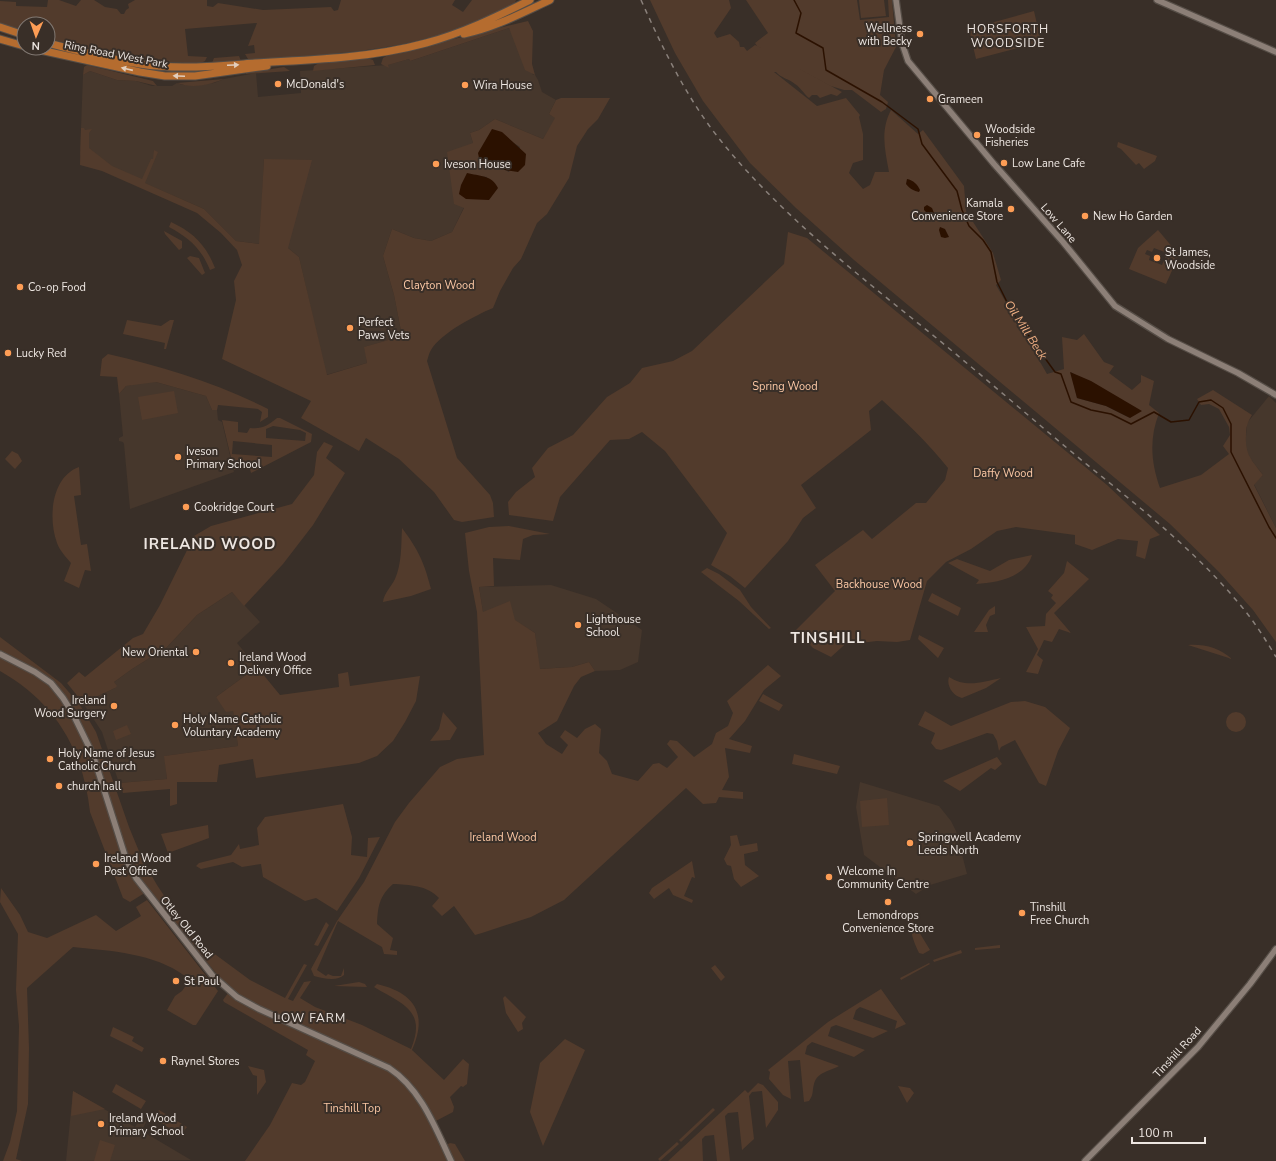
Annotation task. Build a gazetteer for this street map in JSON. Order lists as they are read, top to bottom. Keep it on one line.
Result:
{"streets":{"highway":["Ring Road West Park"],"street":["Low Lane","Otley Old Road","Tinshill Road"]},"districts":["HORSFORTH WOODSIDE","IRELAND WOOD","TINSHILL","LOW FARM"],"water":["Oil Mill Beck"],"parks":["Clayton Wood","Spring Wood","Daffy Wood","Backhouse Wood","Ireland Wood","Tinshill Top"],"places":["Wellness with Becky","McDonald's","Wira House","Grameen","Woodside Fisheries","Low Lane Cafe","Iveson House","Kamala Convenience Store","New Ho Garden","St James, Woodside","Co-op Food","Perfect Paws Vets","Lucky Red","Iveson Primary School","Cookridge Court","Lighthouse School","New Oriental","Ireland Wood Delivery Office","Ireland Wood Surgery","Holy Name Catholic Voluntary Academy","Holy Name of Jesus Catholic Church","church hall","Springwell Academy Leeds North","Ireland Wood Post Office","Welcome In Community Centre","Lemondrops Convenience Store","Tinshill Free Church","St Paul","Raynel Stores","Ireland Wood Primary School"],"scale_bar":"100 m","north":"bottom"}
